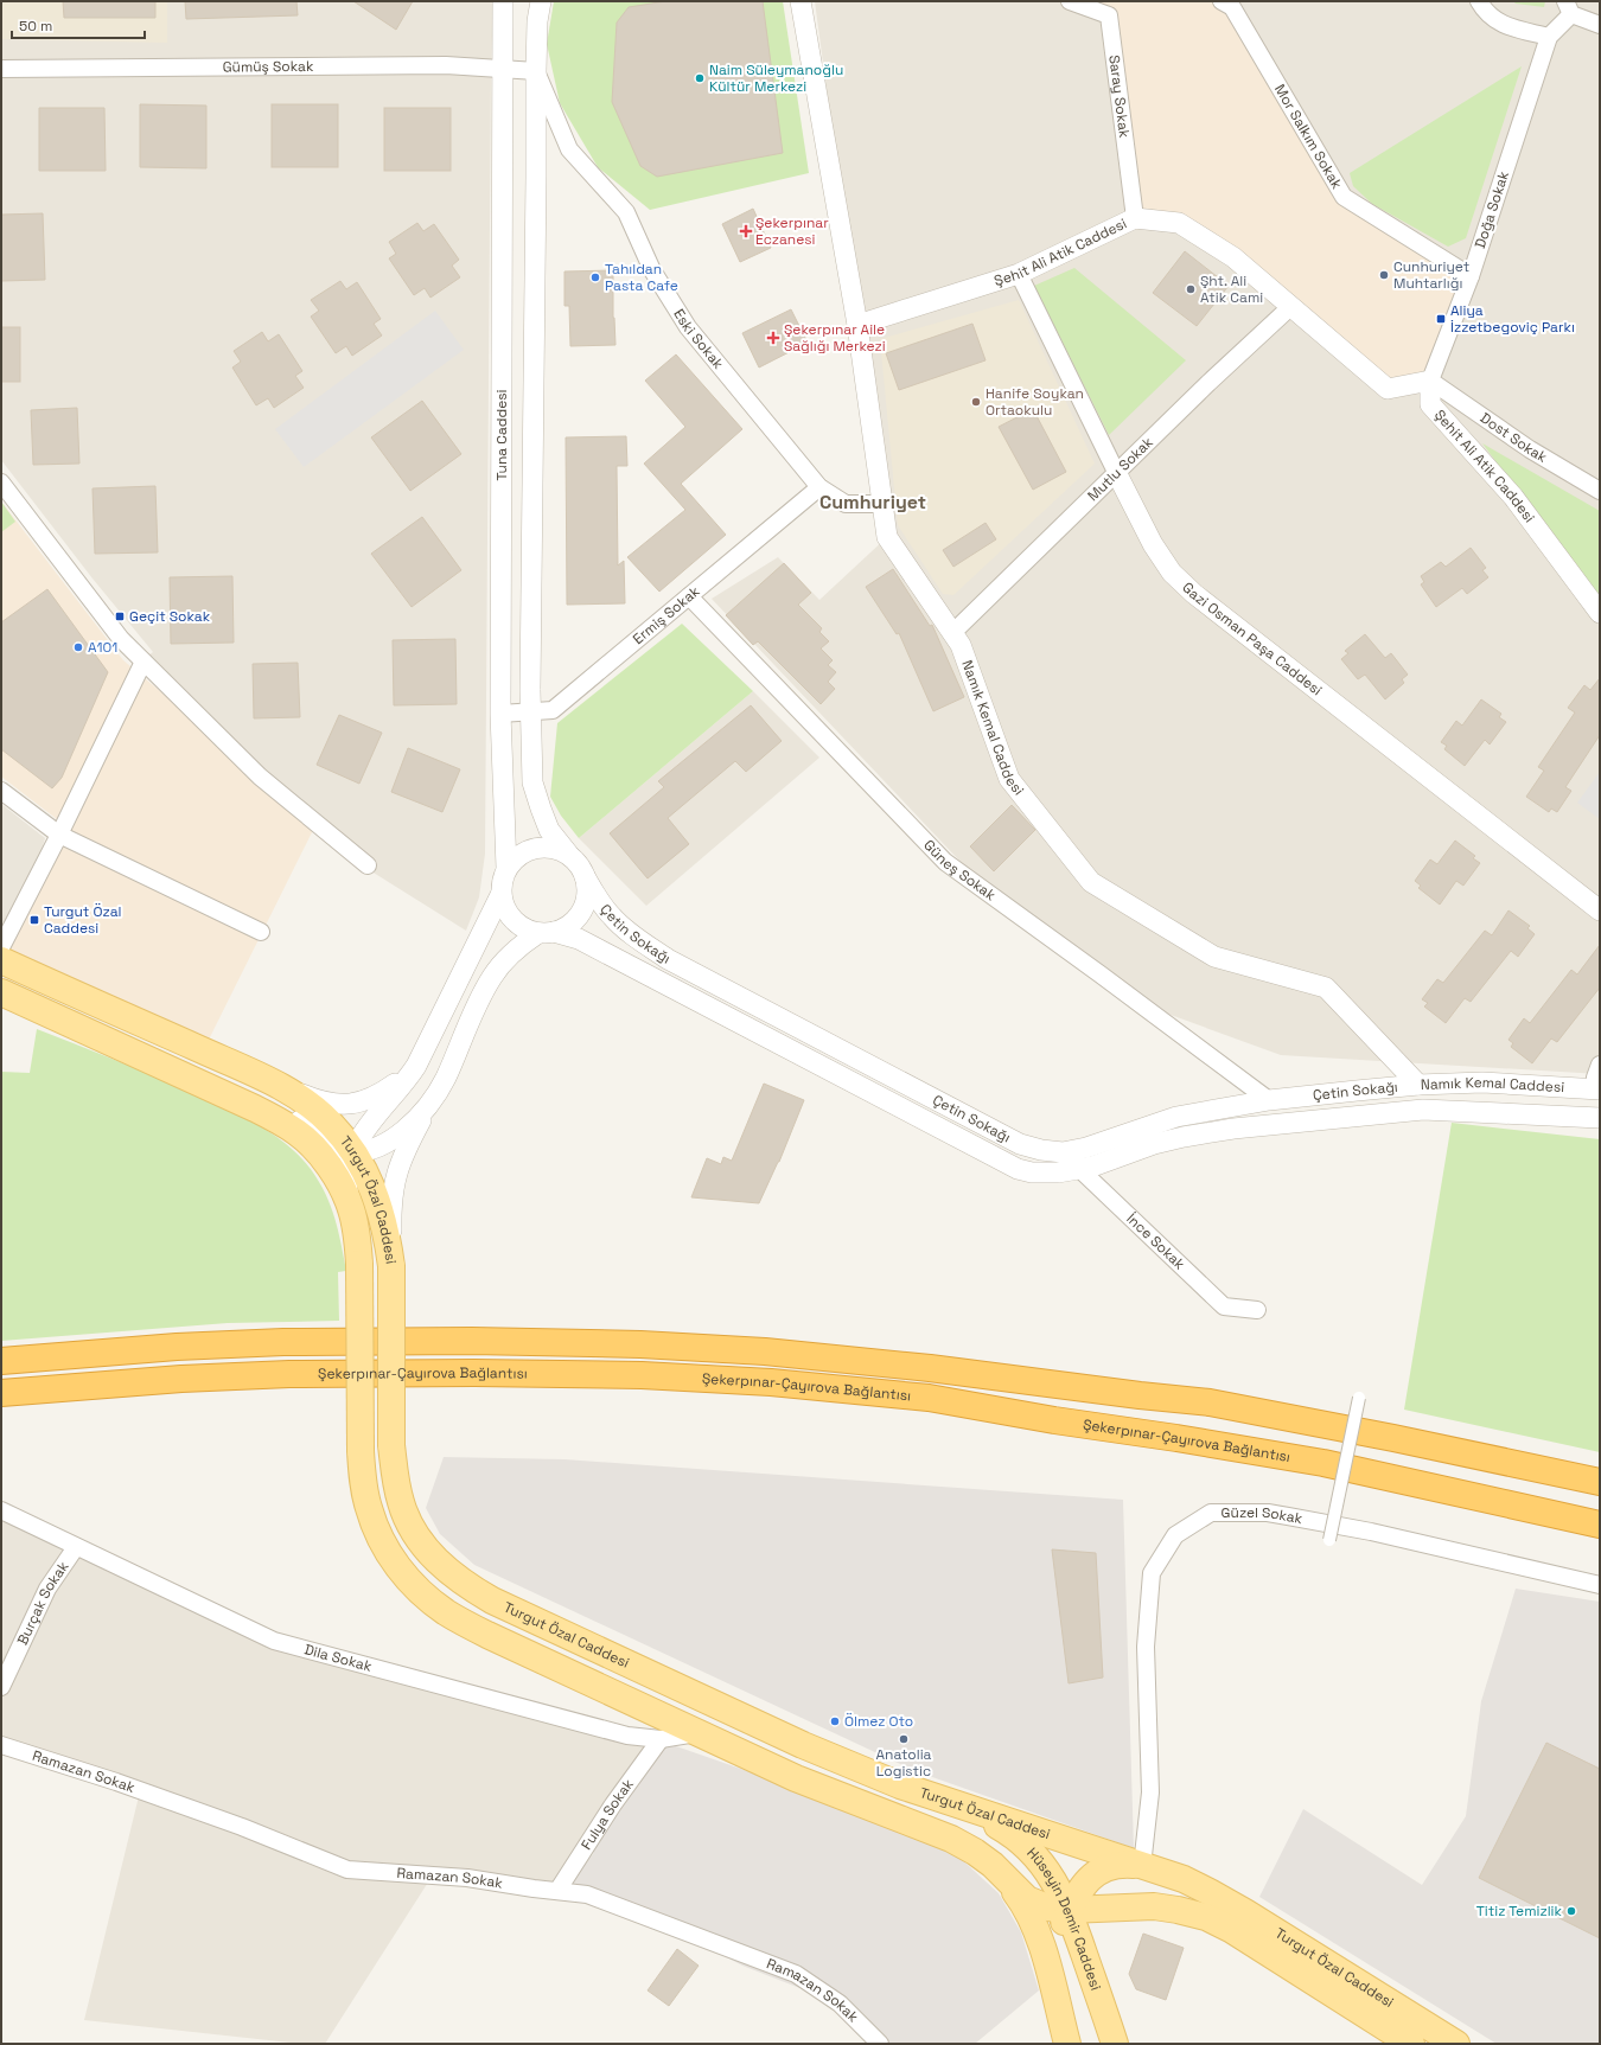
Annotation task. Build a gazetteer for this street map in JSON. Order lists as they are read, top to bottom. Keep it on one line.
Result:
{"streets":{"highway":["Şekerpınar-Çayırova Bağlantısı"],"main road":["Turgut Özal Caddesi","Hüseyin Demir Caddesi"],"street":["Gümüş Sokak","Saray Sokak","Mor Salkım Sokak","Doğa Sokak","Şehit Ali Atik Caddesi","Eski Sokak","Tuna Caddesi","Dost Sokak","Mutlu Sokak","Ermiş Sokak","Gazi Osman Paşa Caddesi","Namık Kemal Caddesi","Güneş Sokak","Çetin Sokağı","İnce Sokak","Güzel Sokak","Burçak Sokak","Dila Sokak","Ramazan Sokak","Fulya Sokak"]},"crossings":[["Gümüş Sokak","Eski Sokak"],["Gümüş Sokak","Tuna Caddesi"],["Saray Sokak","Şehit Ali Atik Caddesi"],["Mor Salkım Sokak","Doğa Sokak"],["Doğa Sokak","Şehit Ali Atik Caddesi"],["Doğa Sokak","Dost Sokak"],["Şehit Ali Atik Caddesi","Dost Sokak"],["Şehit Ali Atik Caddesi","Mutlu Sokak"],["Şehit Ali Atik Caddesi","Gazi Osman Paşa Caddesi"],["Şehit Ali Atik Caddesi","Namık Kemal Caddesi"],["Eski Sokak","Ermiş Sokak"],["Eski Sokak","Namık Kemal Caddesi"],["Tuna Caddesi","Ermiş Sokak"],["Tuna Caddesi","Namık Kemal Caddesi"],["Tuna Caddesi","Çetin Sokağı"],["Mutlu Sokak","Gazi Osman Paşa Caddesi"],["Mutlu Sokak","Namık Kemal Caddesi"],["Ermiş Sokak","Güneş Sokak"],["Namık Kemal Caddesi","Çetin Sokağı"],["Namık Kemal Caddesi","İnce Sokak"],["Güneş Sokak","Çetin Sokağı"],["Çetin Sokağı","İnce Sokak"],["Turgut Özal Caddesi","Güzel Sokak"],["Turgut Özal Caddesi","Dila Sokak"],["Turgut Özal Caddesi","Hüseyin Demir Caddesi"],["Burçak Sokak","Dila Sokak"],["Dila Sokak","Fulya Sokak"],["Ramazan Sokak","Fulya Sokak"]],"districts":["Cumhuriyet"],"places":{"other":["Naim Süleymanoğlu Kültür Merkezi","Cunhuriyet Muhtarlığı","Tahıldan Pasta Cafe","Şht. Ali Atik Cami","Hanife Soykan Ortaokulu","A101","Ölmez Oto","Anatolia Logistic","Titiz Temizlik"],"health":["Şekerpınar Eczanesi","Şekerpınar Aile Sağlığı Merkezi"],"transit":["Aliya İzzetbegoviç Parkı","Geçit Sokak","Turgut Özal Caddesi"]},"scale_bar":"50 m"}
